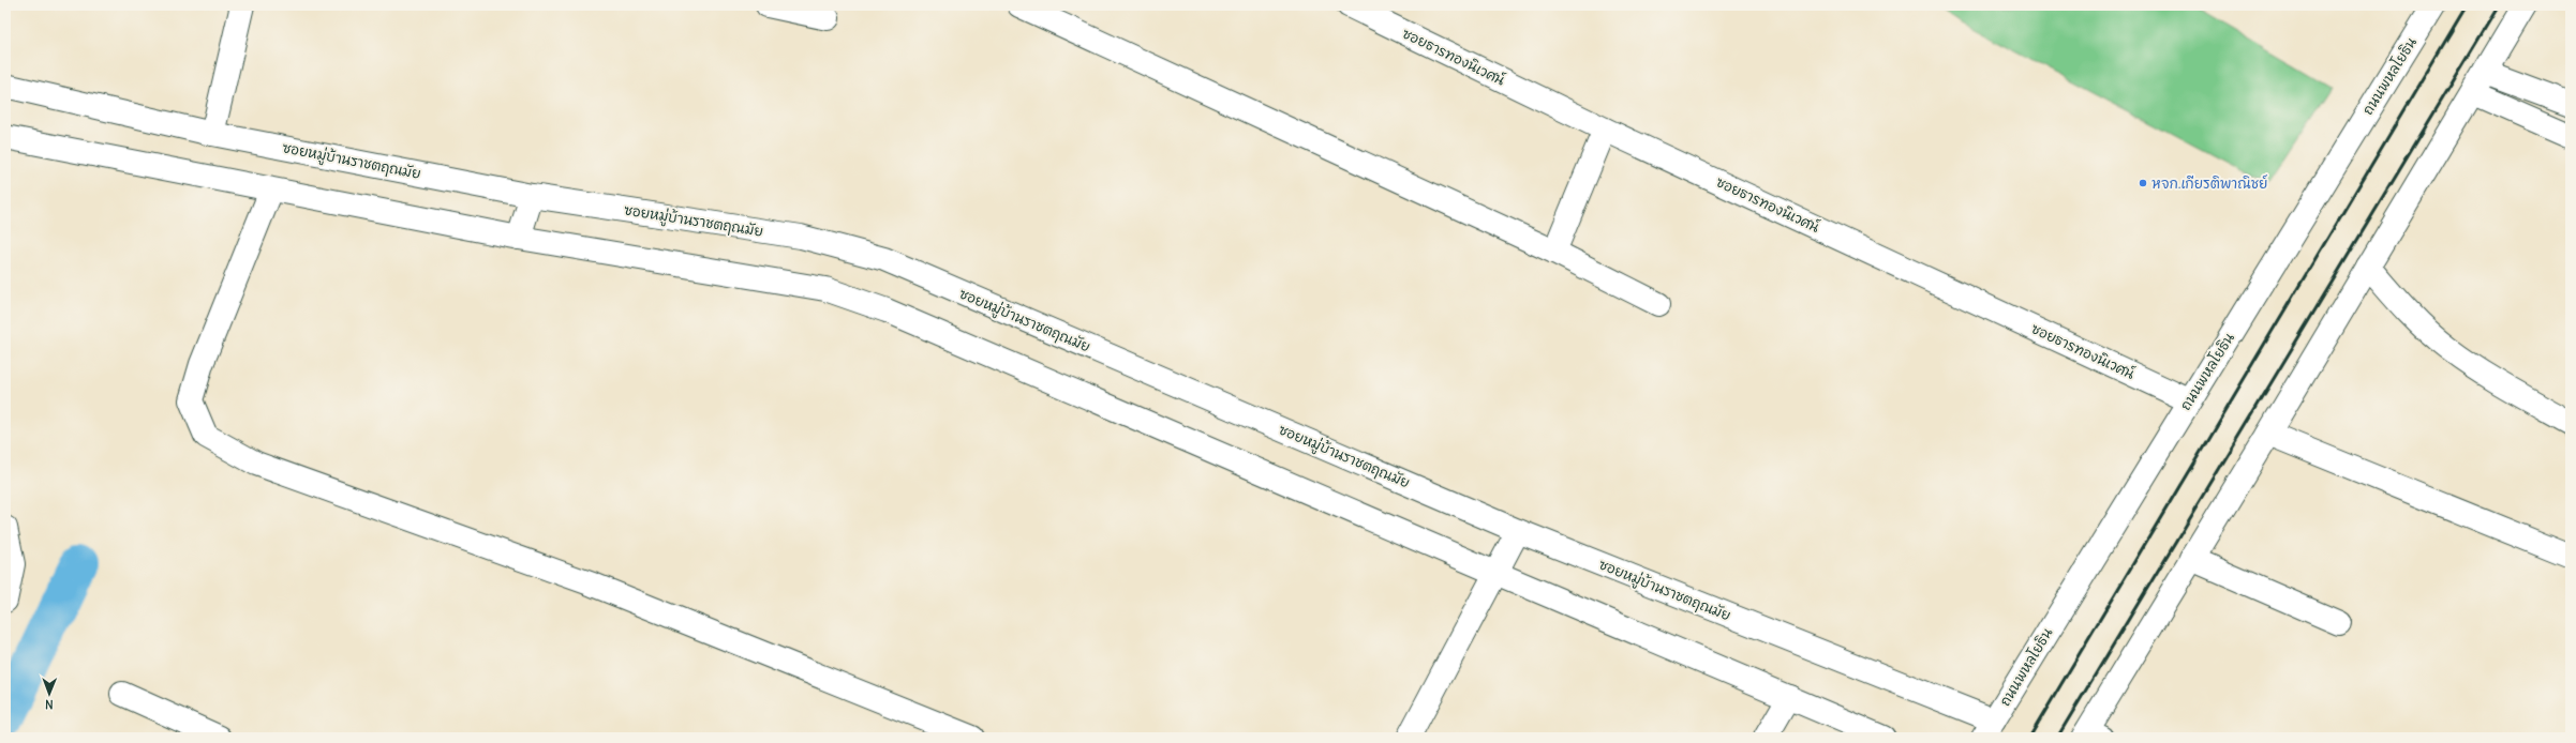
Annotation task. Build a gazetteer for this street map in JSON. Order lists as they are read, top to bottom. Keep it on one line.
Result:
{"streets":{"street":["ซอยธารทองนิเวศน์","ถนนพหลโยธิน","ซอยหมู่บ้านราชตฤณมัย"]},"crossings":[["ซอยธารทองนิเวศน์","ถนนพหลโยธิน"],["ถนนพหลโยธิน","ซอยหมู่บ้านราชตฤณมัย"]],"places":["หจก.เกียรติพาณิชย์"],"north":"bottom"}
